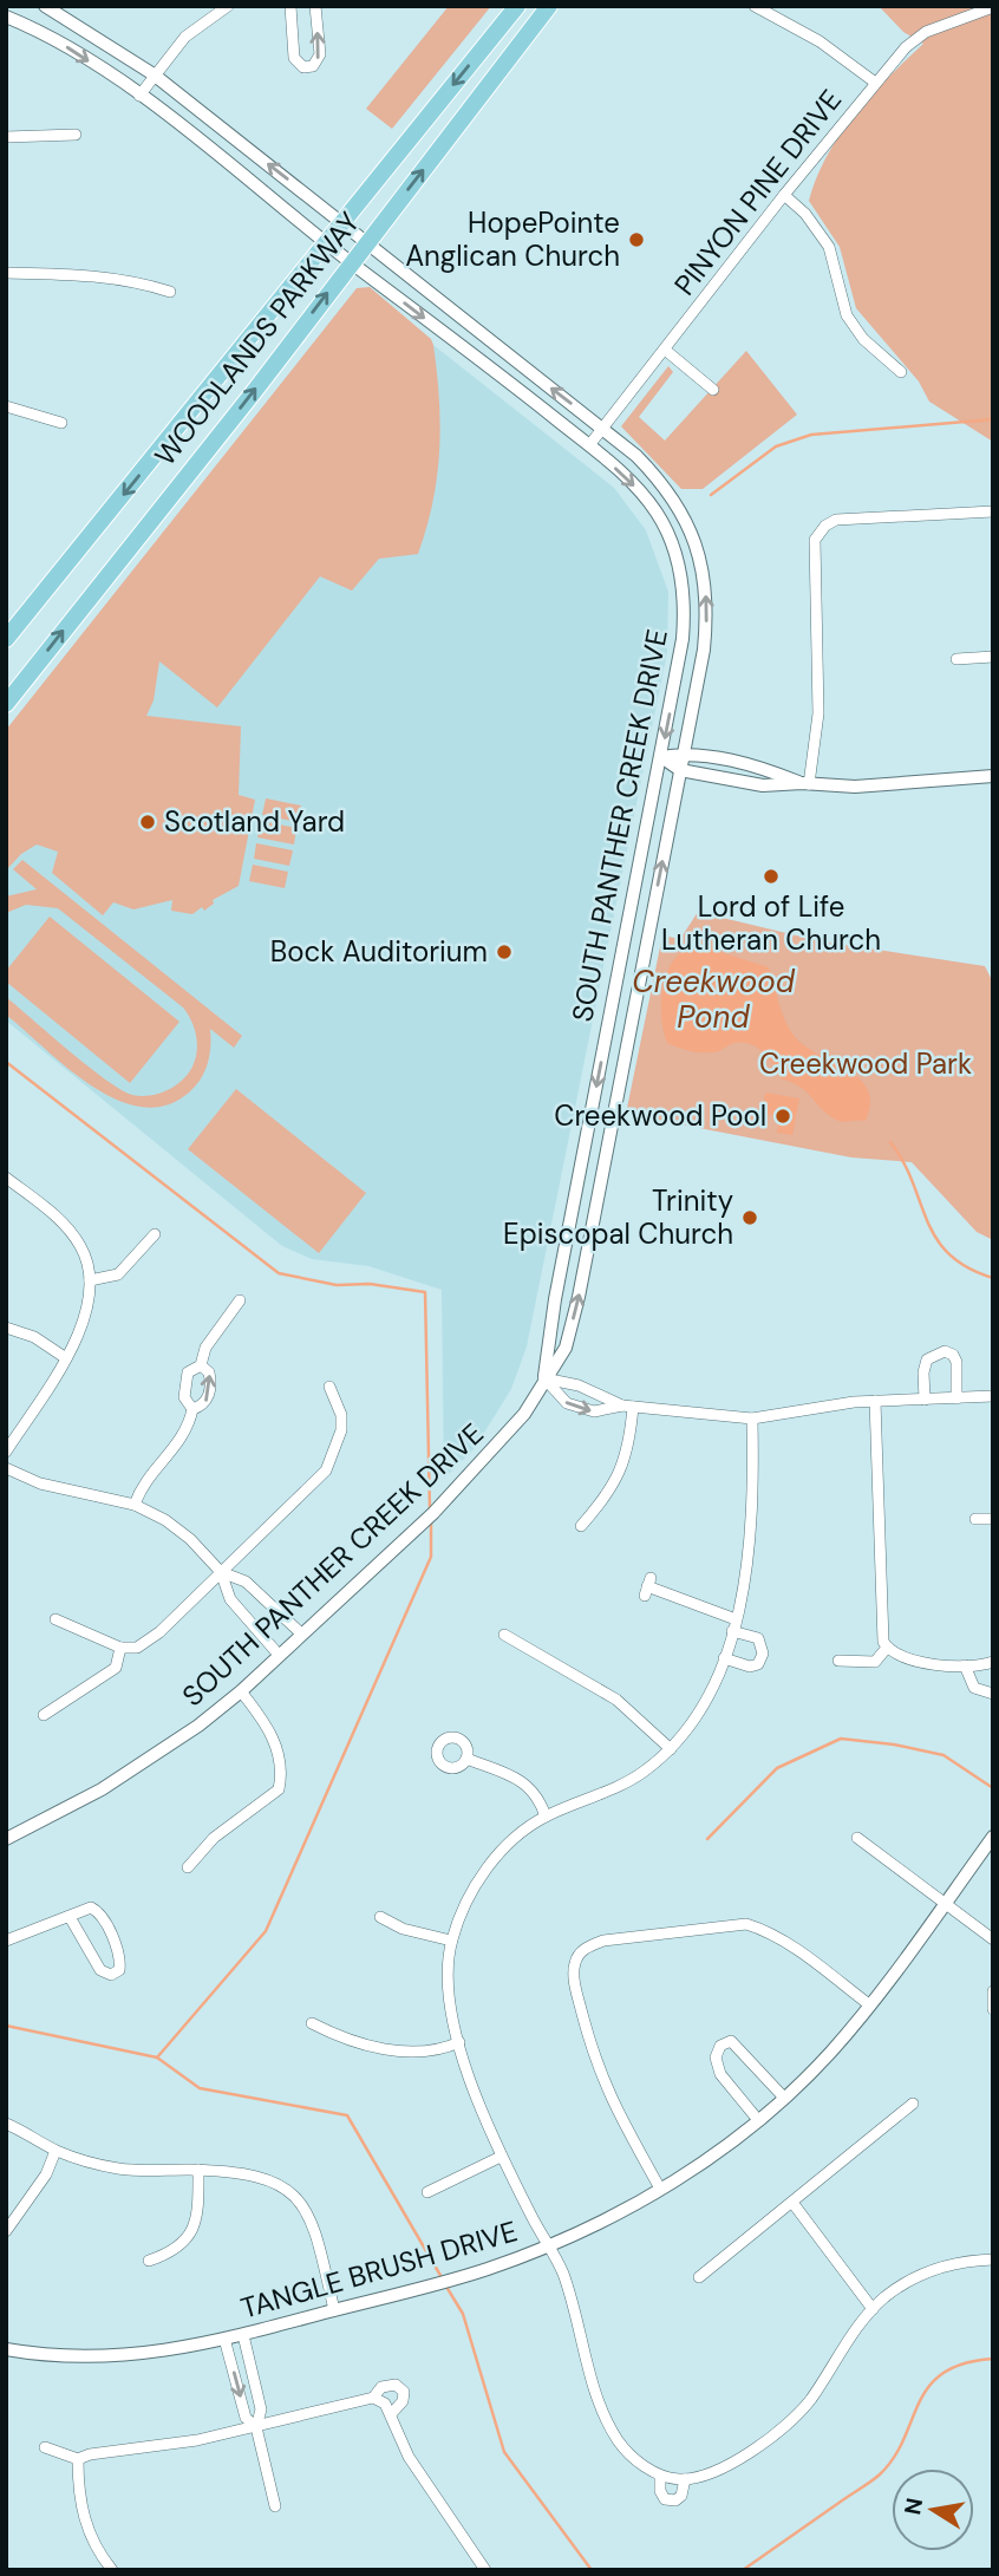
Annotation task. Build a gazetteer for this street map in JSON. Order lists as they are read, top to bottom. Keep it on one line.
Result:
{"streets":{"main road":["WOODLANDS PARKWAY"],"street":["PINYON PINE DRIVE","SOUTH PANTHER CREEK DRIVE","TANGLE BRUSH DRIVE"]},"crossings":[["PINYON PINE DRIVE","SOUTH PANTHER CREEK DRIVE"],["WOODLANDS PARKWAY","SOUTH PANTHER CREEK DRIVE"]],"water":["Creekwood Pond"],"parks":["Creekwood Park"],"places":["HopePointe Anglican Church","Scotland Yard","Lord of Life Lutheran Church","Bock Auditorium","Creekwood Pool","Trinity Episcopal Church"],"north":"left"}
